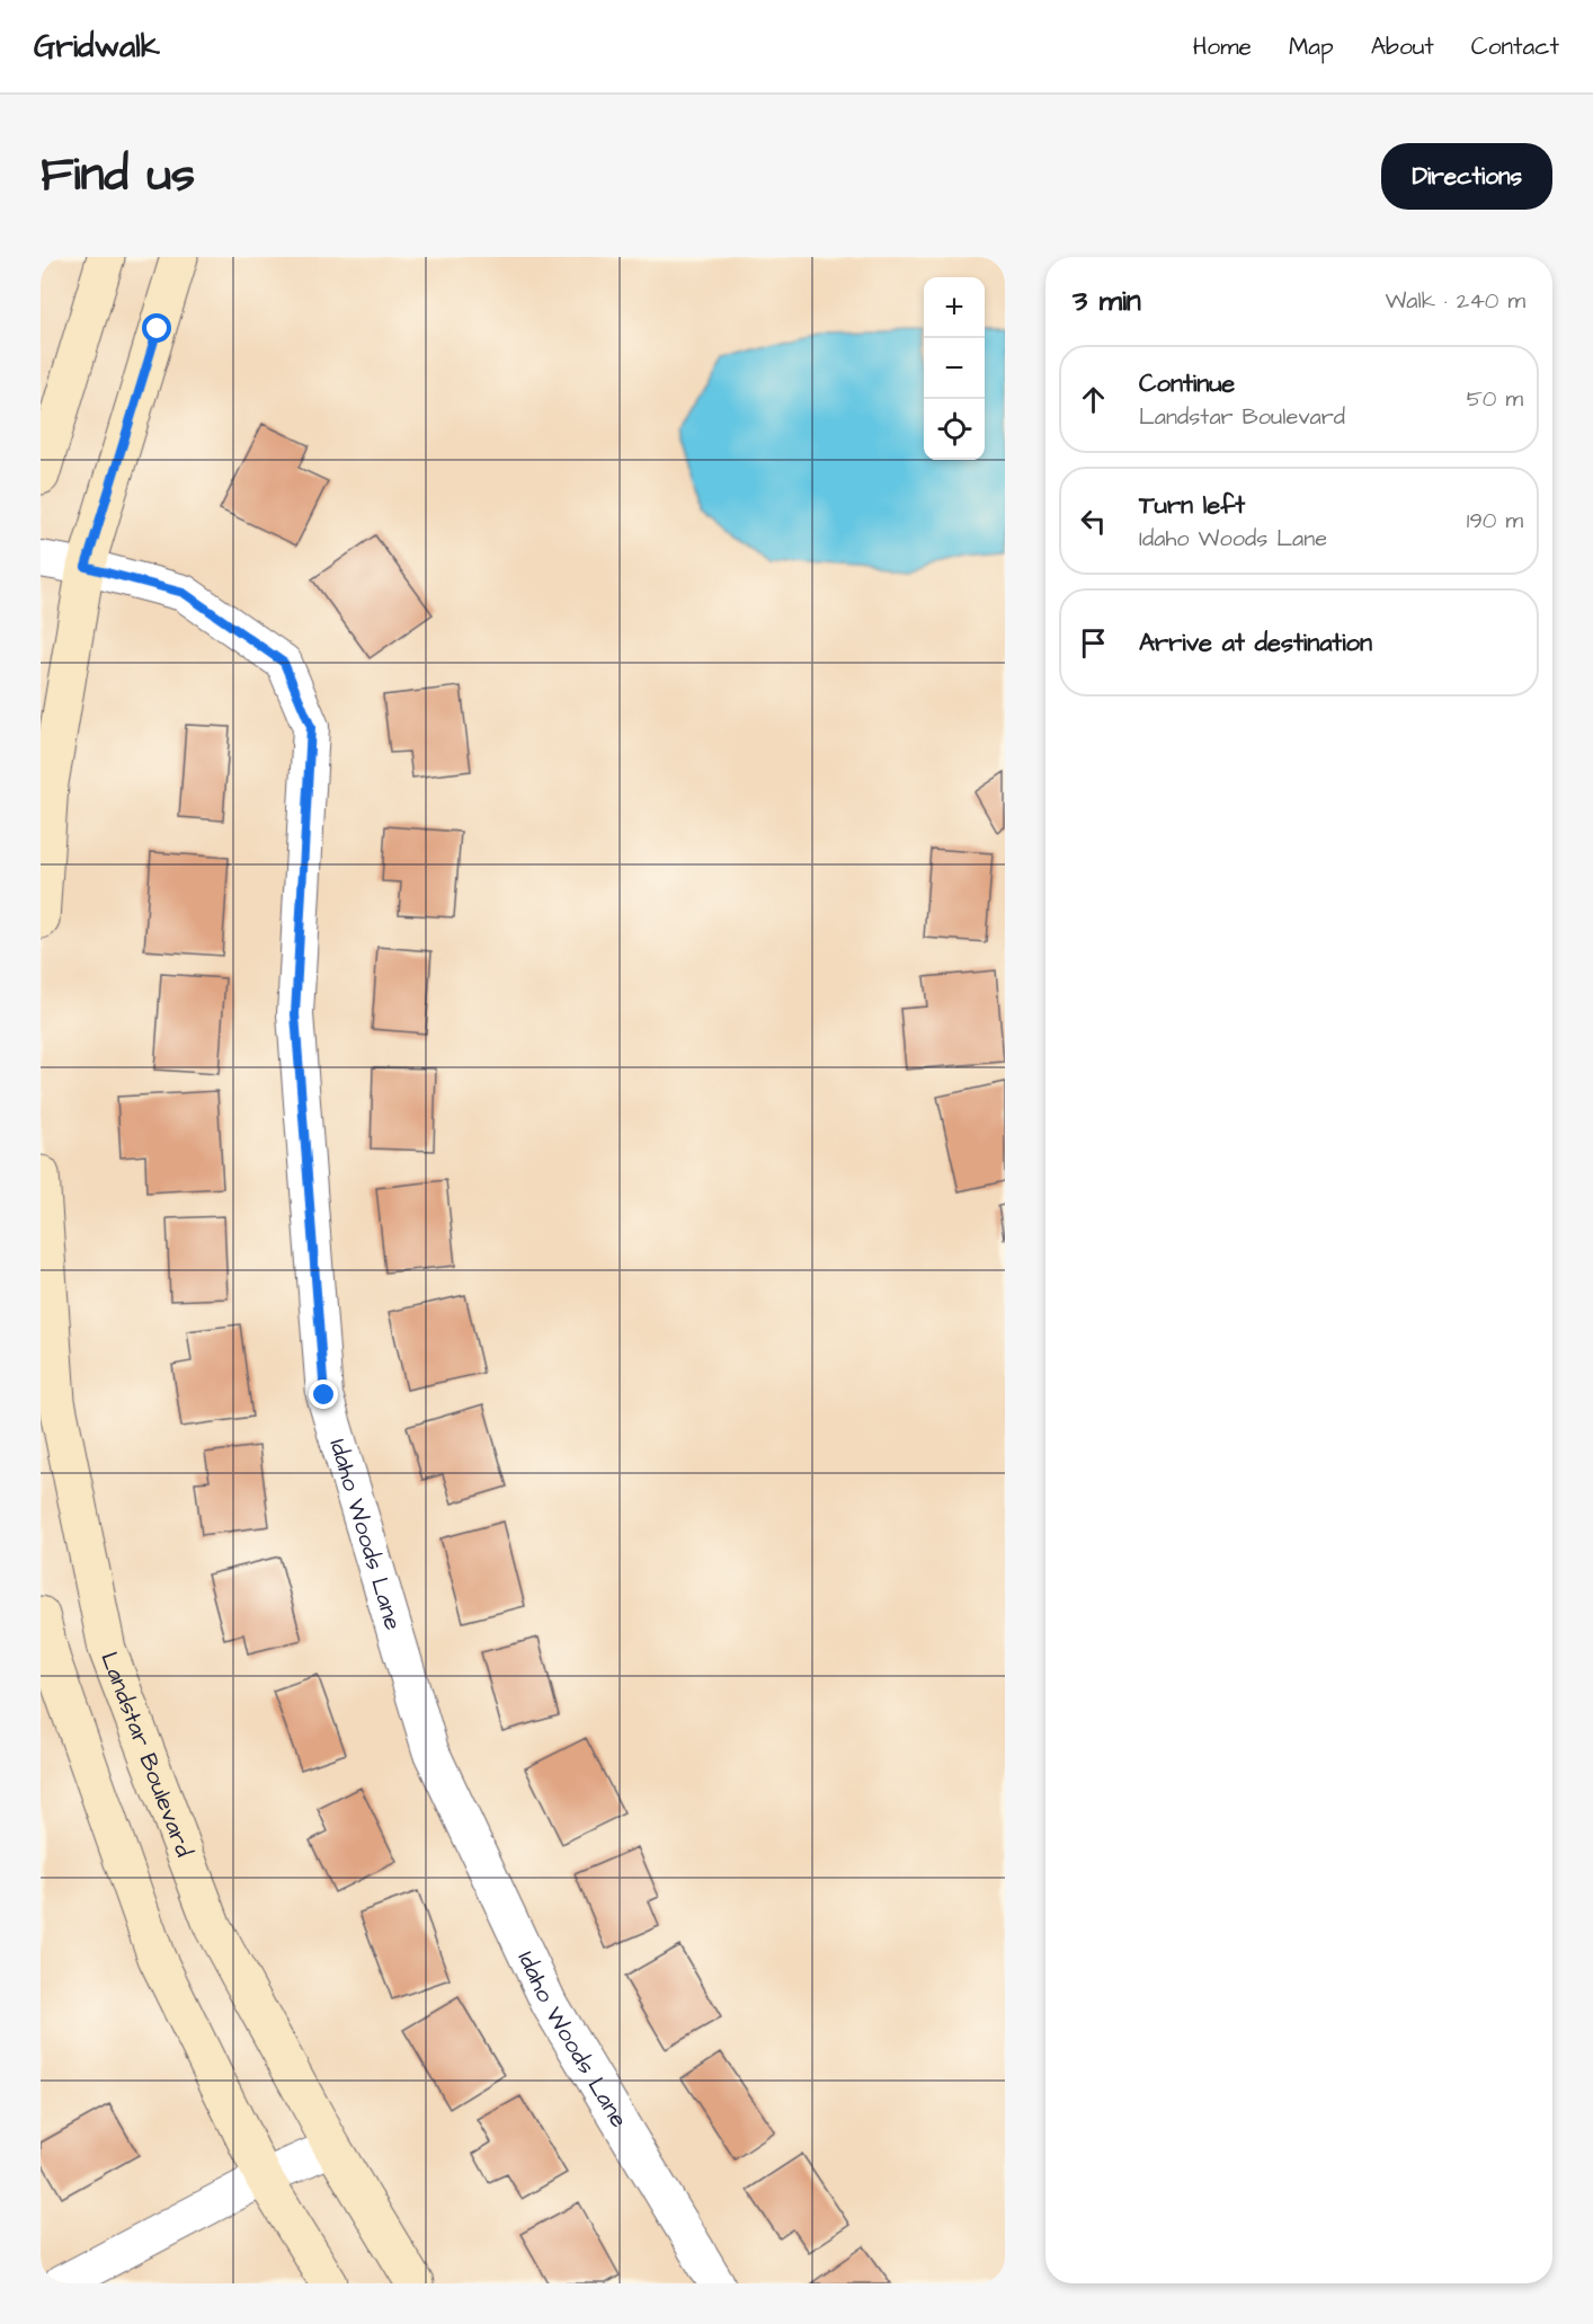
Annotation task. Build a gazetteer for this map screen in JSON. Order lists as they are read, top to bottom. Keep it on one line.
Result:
{"streets":{"street":["Idaho Woods Lane","Landstar Boulevard"]},"page":{"header":"Gridwalk","nav":["Home","Map","About","Contact"],"title":"Find us","buttons":"Directions","heading":["3 min","Walk · 240 m"],"map_buttons":["+","−"],"list":[["Continue","Landstar Boulevard","50 m"],["Turn left","Idaho Woods Lane","190 m"],"Arrive at destination"]}}
